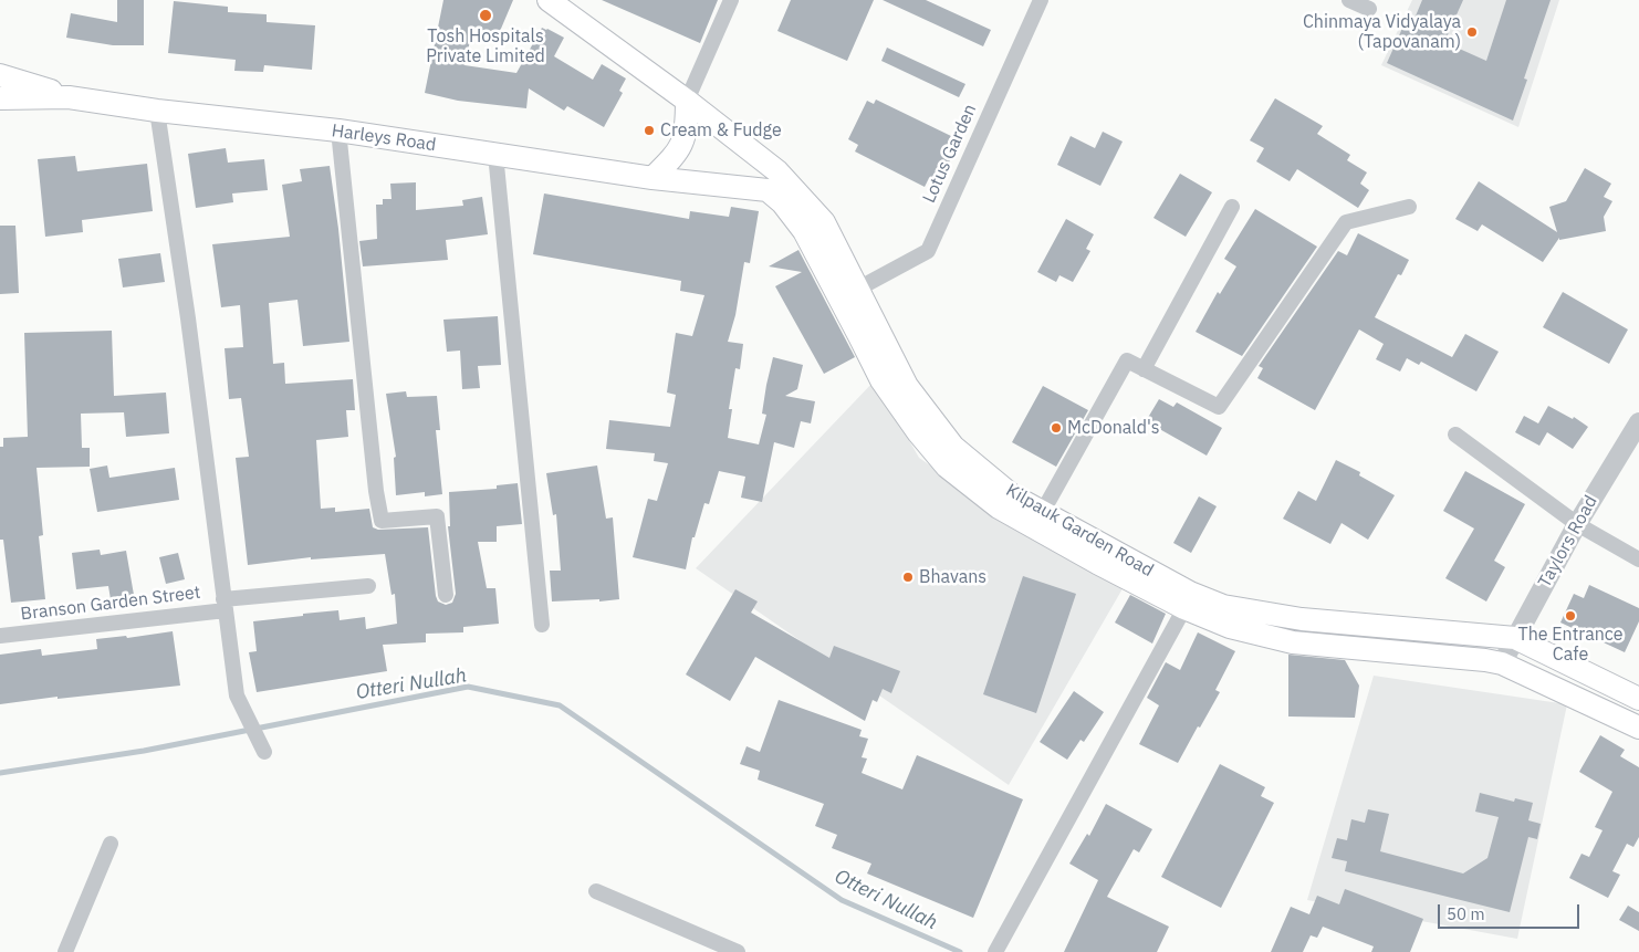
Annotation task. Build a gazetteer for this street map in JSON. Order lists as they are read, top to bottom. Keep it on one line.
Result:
{"streets":{"main road":["Harleys Road","Kilpauk Garden Road"],"street":["Lotus Garden","Taylors Road","Branson Garden Street"]},"crossings":[["Lotus Garden","Kilpauk Garden Road"],["Kilpauk Garden Road","Taylors Road"]],"water":["Otteri Nullah"],"places":["Tosh Hospitals Private Limited","Chinmaya Vidyalaya (Tapovanam)","Cream & Fudge","McDonald's","Bhavans","The Entrance Cafe"],"scale_bar":"50 m"}
